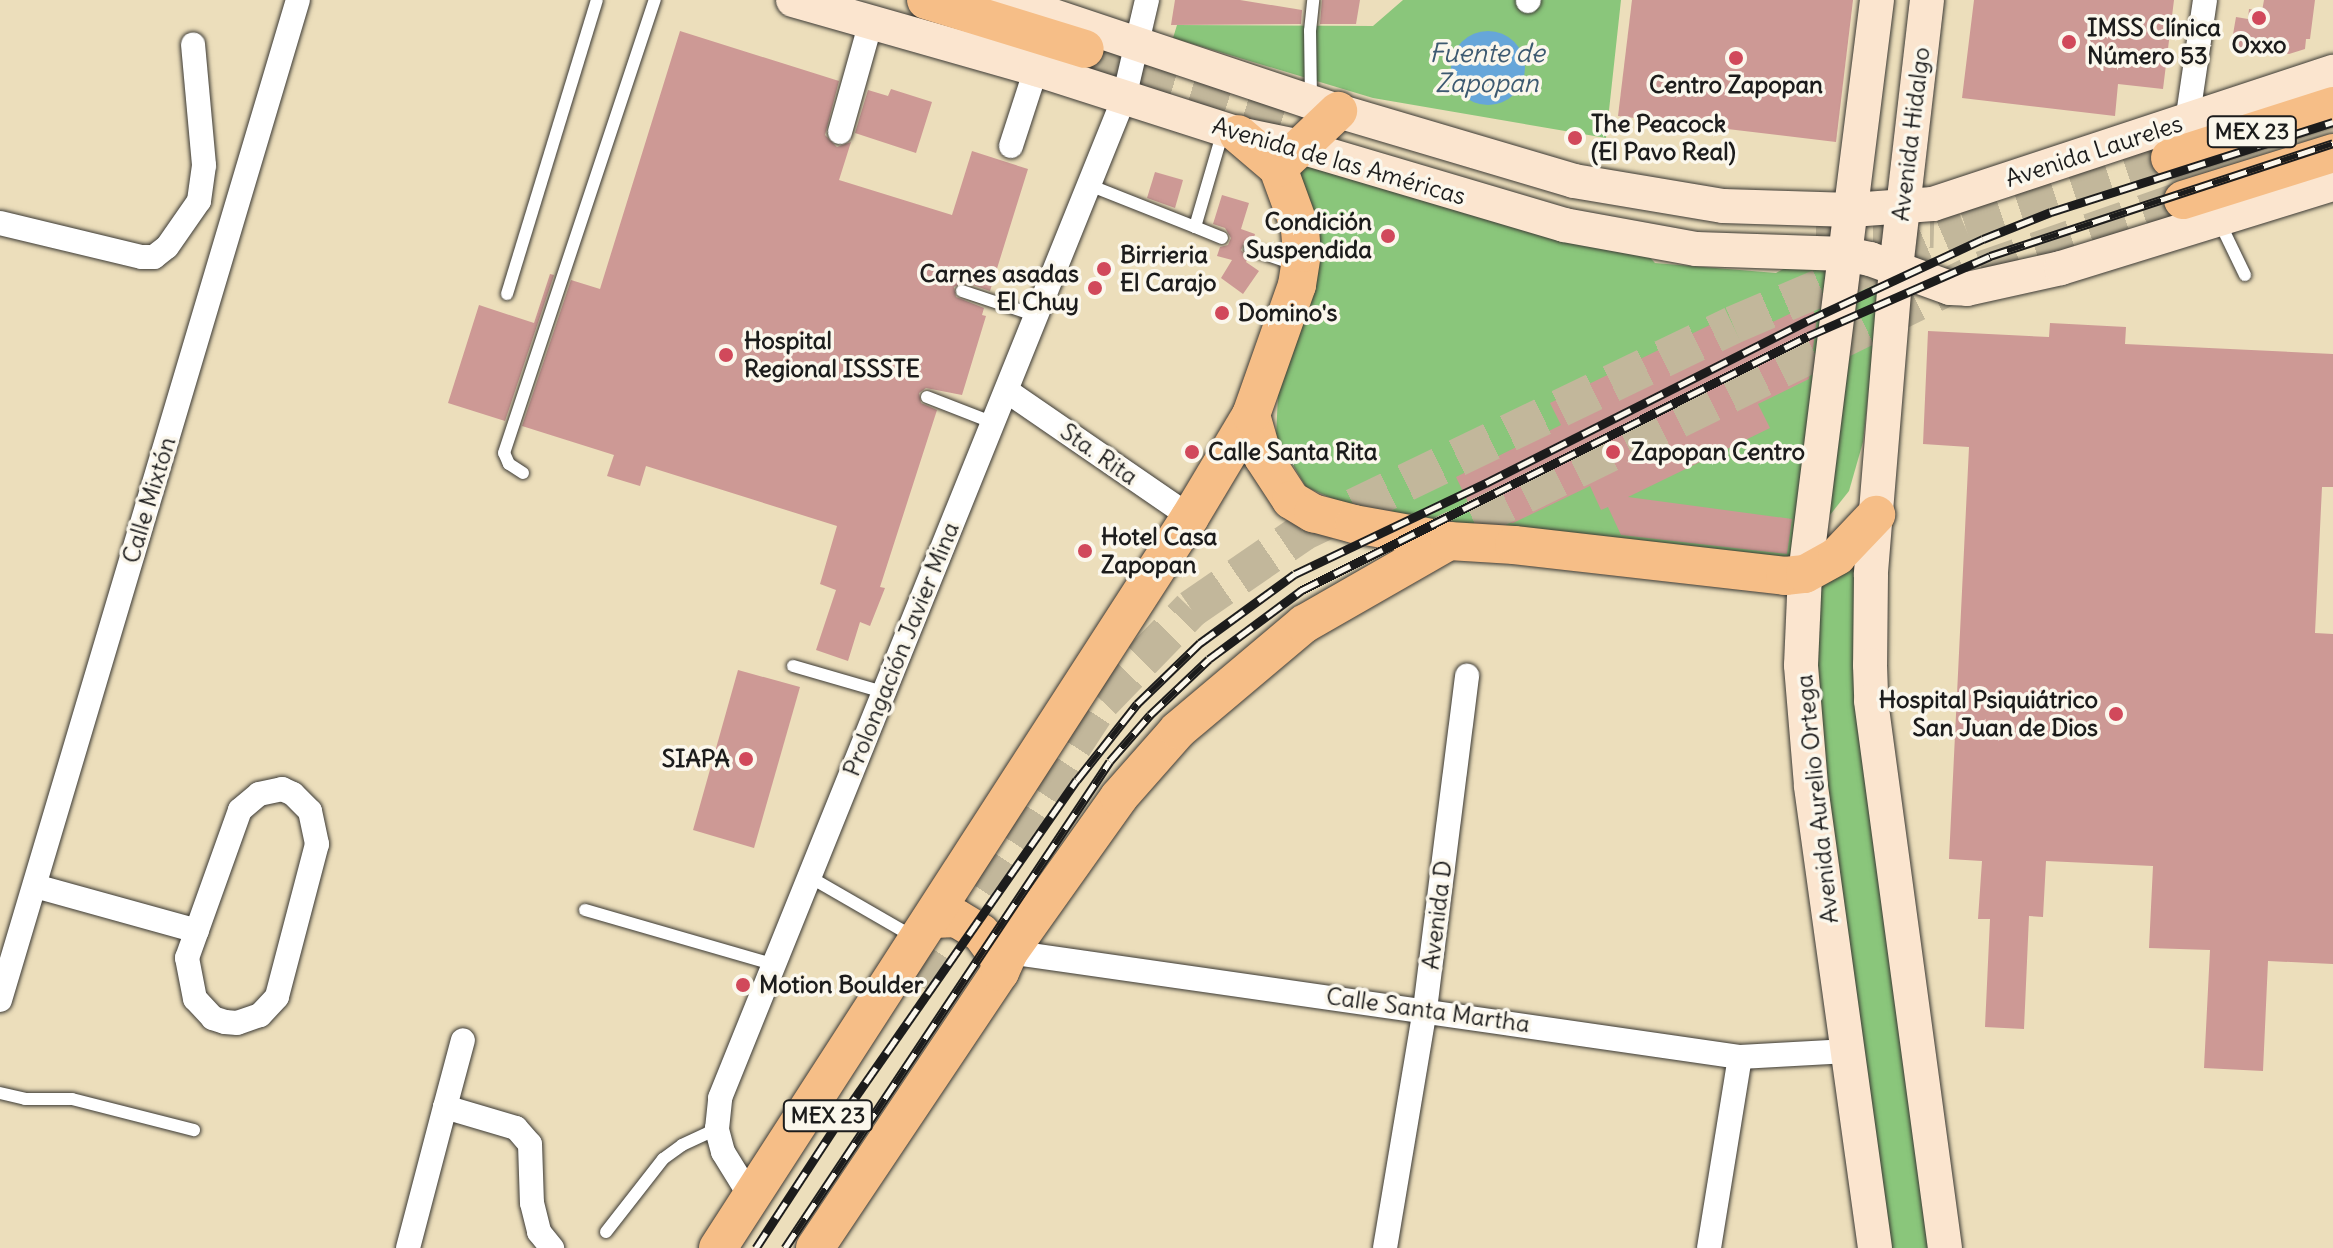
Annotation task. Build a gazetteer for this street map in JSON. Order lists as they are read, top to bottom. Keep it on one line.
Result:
{"streets":{"main road":["MEX 23","Avenida Hidalgo","Avenida Laureles","Avenida de las Américas","Avenida Aurelio Ortega"],"street":["Sta. Rita","Calle Mixtón","Prolongación Javier Mina","Avenida D","Calle Santa Martha"]},"crossings":[["Avenida Hidalgo","Avenida Laureles"],["Avenida Hidalgo","Avenida de las Américas"],["Avenida Hidalgo","Avenida Aurelio Ortega"],["Avenida Laureles","Avenida de las Américas"],["Avenida de las Américas","Prolongación Javier Mina"],["Avenida de las Américas","Avenida Aurelio Ortega"],["Sta. Rita","Prolongación Javier Mina"],["Avenida Aurelio Ortega","Calle Santa Martha"],["Avenida D","Calle Santa Martha"]],"water":["Fuente de Zapopan"],"places":["Oxxo","IMSS Clínica Número 53","Centro Zapopan","The Peacock (El Pavo Real)","Condición Suspendida","Birrieria El Carajo","Carnes asadas El Chuy","Domino's","Hospital Regional ISSSTE","Calle Santa Rita","Zapopan Centro","Hotel Casa Zapopan","Hospital Psiquiátrico San Juan de Dios","SIAPA","Motion Boulder"]}
